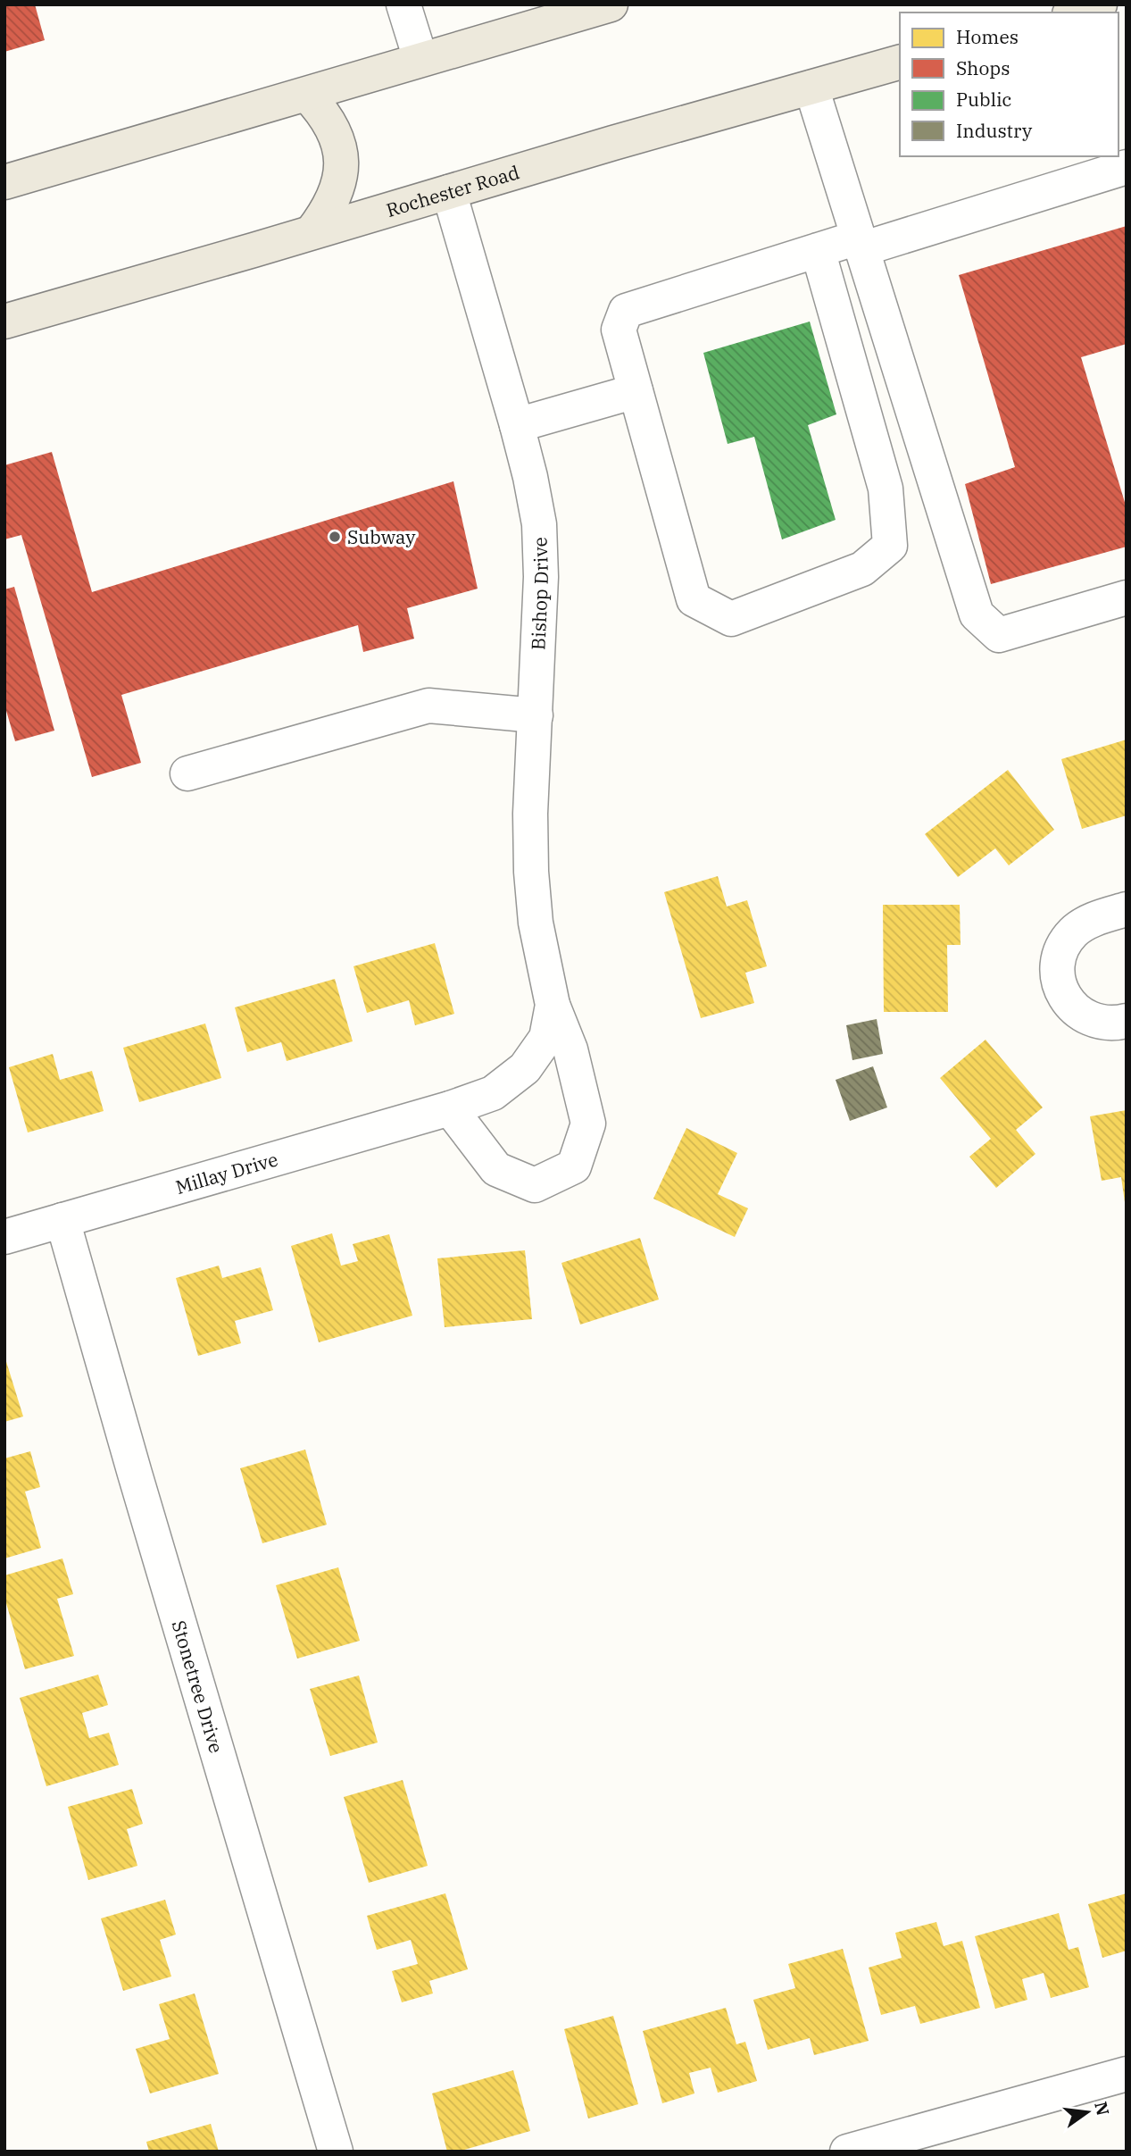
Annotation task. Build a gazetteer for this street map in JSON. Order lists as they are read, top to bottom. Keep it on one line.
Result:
{"streets":{"main road":["Rochester Road"],"street":["Bishop Drive","Millay Drive","Stonetree Drive"]},"crossings":[["Rochester Road","Bishop Drive"],["Bishop Drive","Millay Drive"],["Millay Drive","Stonetree Drive"]],"places":["Subway"],"legend":["Homes","Shops","Public","Industry"],"north":"right"}
